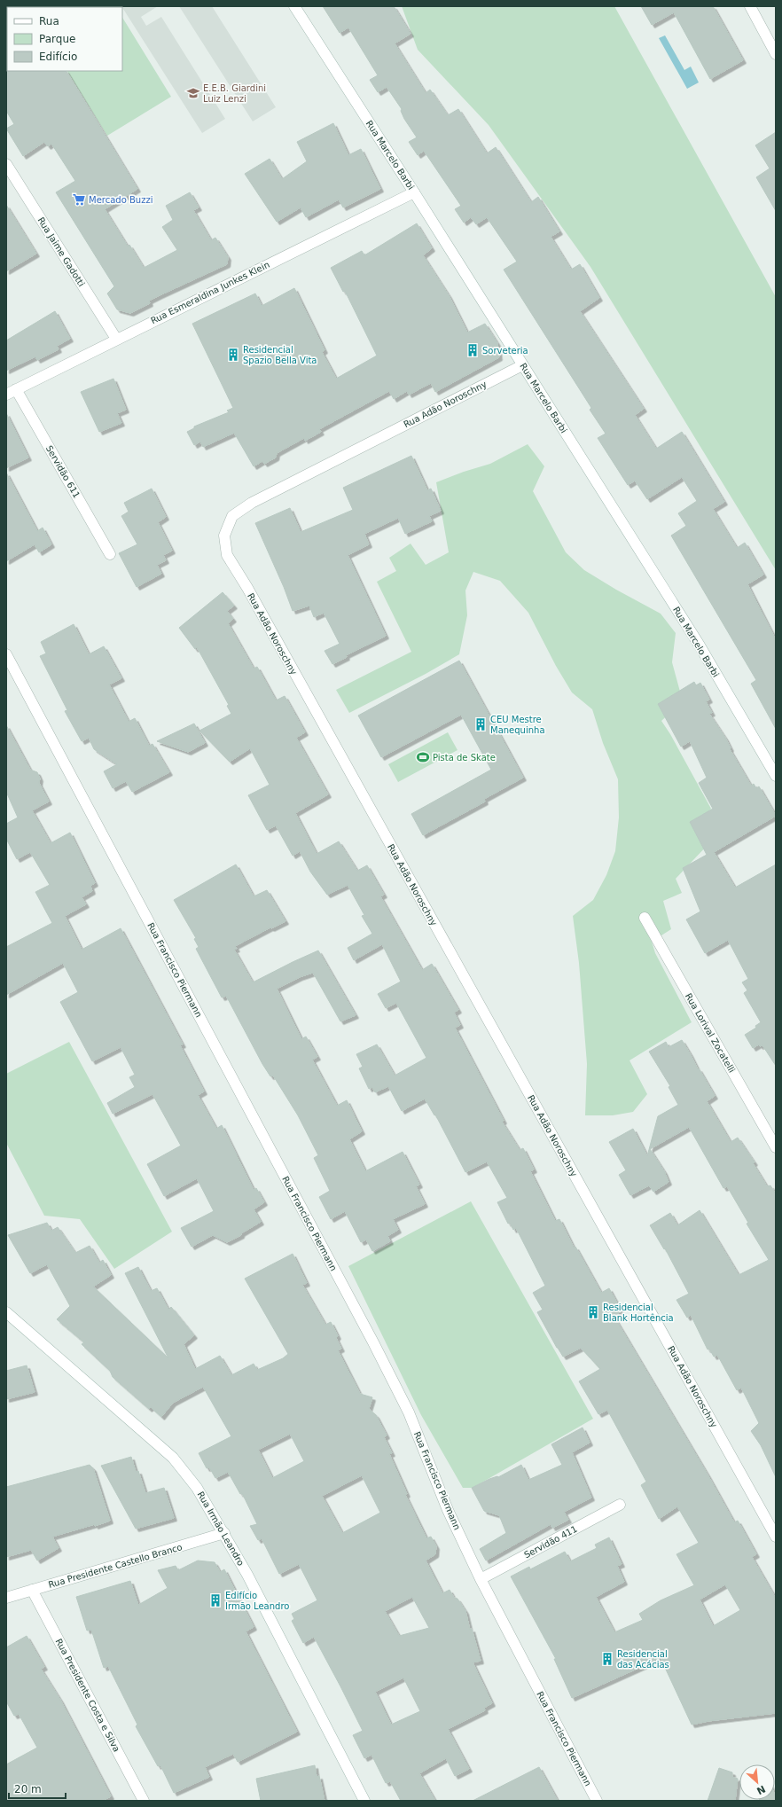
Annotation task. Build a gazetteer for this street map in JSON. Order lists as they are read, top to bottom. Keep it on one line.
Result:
{"streets":{"street":["Rua Marcelo Barbi","Rua Jaime Gadotti","Rua Esmeraldina Junkes Klein","Rua Adão Noroschny","Servidão 611","Rua Francisco Piermann","Rua Lorival Zocatelli","Rua Irmão Leandro","Servidão 411","Rua Presidente Castello Branco","Rua Presidente Costa e Silva"]},"crossings":[["Rua Marcelo Barbi","Rua Esmeraldina Junkes Klein"],["Rua Marcelo Barbi","Rua Adão Noroschny"],["Rua Jaime Gadotti","Rua Esmeraldina Junkes Klein"],["Rua Esmeraldina Junkes Klein","Servidão 611"],["Rua Francisco Piermann","Servidão 411"],["Rua Irmão Leandro","Rua Presidente Castello Branco"],["Rua Presidente Castello Branco","Rua Presidente Costa e Silva"]],"places":{"school or university":["E.E.B. Giardini Luiz Lenzi"],"supermarket":["Mercado Buzzi"],"building":["Sorveteria","Residencial Spazio Bella Vita","CEU Mestre Manequinha","Residencial Blank Hortência","Edifício Irmão Leandro","Residencial das Acácias"],"sports":["Pista de Skate"]},"legend":["Rua","Parque","Edifício"],"scale_bar":"20 m","north":"bottom right"}
